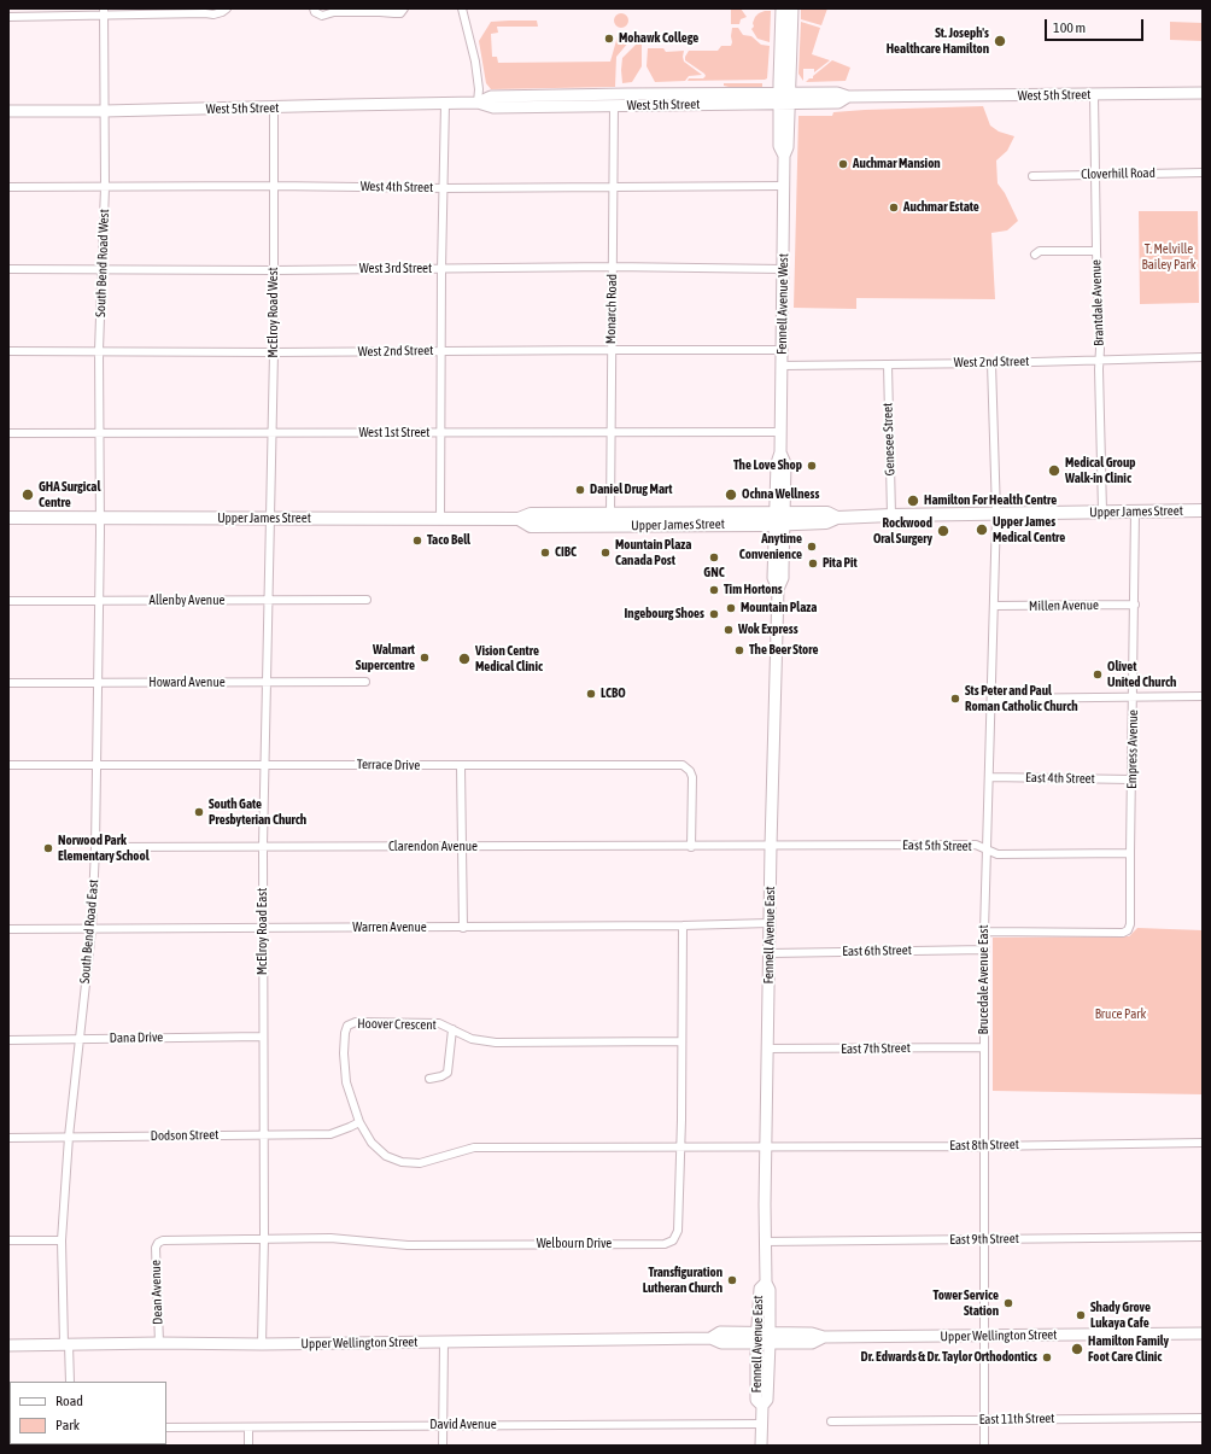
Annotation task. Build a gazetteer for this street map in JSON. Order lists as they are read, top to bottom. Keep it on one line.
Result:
{"streets":{"main road":["West 5th Street","Fennell Avenue West","Upper James Street","Fennell Avenue East","Upper Wellington Street"],"street":["Cloverhill Road","West 4th Street","South Bend Road West","West 3rd Street","Brantdale Avenue","Monarch Road","McElroy Road West","West 2nd Street","West 1st Street","Genesee Street","Allenby Avenue","Millen Avenue","Howard Avenue","Empress Avenue","Terrace Drive","East 4th Street","East 5th Street","Clarendon Avenue","Warren Avenue","South Bend Road East","McElroy Road East","East 6th Street","Brucedale Avenue East","Hoover Crescent","Dana Drive","East 7th Street","Dodson Street","East 8th Street","East 9th Street","Welbourn Drive","Dean Avenue","East 11th Street","David Avenue"]},"crossings":[["West 5th Street","South Bend Road West"],["West 5th Street","Brantdale Avenue"],["West 5th Street","Fennell Avenue West"],["West 5th Street","Monarch Road"],["West 5th Street","McElroy Road West"],["Cloverhill Road","Brantdale Avenue"],["West 4th Street","South Bend Road West"],["West 4th Street","Fennell Avenue West"],["West 4th Street","Monarch Road"],["West 4th Street","McElroy Road West"],["South Bend Road West","West 3rd Street"],["South Bend Road West","West 2nd Street"],["South Bend Road West","West 1st Street"],["South Bend Road West","Upper James Street"],["South Bend Road West","South Bend Road East"],["West 3rd Street","Fennell Avenue West"],["West 3rd Street","Monarch Road"],["West 3rd Street","McElroy Road West"],["Brantdale Avenue","West 2nd Street"],["Brantdale Avenue","Upper James Street"],["Fennell Avenue West","West 2nd Street"],["Fennell Avenue West","West 1st Street"],["Fennell Avenue West","Upper James Street"],["Fennell Avenue West","Fennell Avenue East"],["Monarch Road","West 2nd Street"],["Monarch Road","West 1st Street"],["Monarch Road","Upper James Street"],["McElroy Road West","West 2nd Street"],["McElroy Road West","West 1st Street"],["McElroy Road West","Upper James Street"],["McElroy Road West","McElroy Road East"],["West 2nd Street","Genesee Street"],["West 2nd Street","Brucedale Avenue East"],["Genesee Street","Upper James Street"],["Upper James Street","Empress Avenue"],["Upper James Street","South Bend Road East"],["Upper James Street","McElroy Road East"],["Upper James Street","Fennell Avenue East"],["Upper James Street","Brucedale Avenue East"],["Allenby Avenue","South Bend Road East"],["Allenby Avenue","McElroy Road East"],["Millen Avenue","Empress Avenue"],["Millen Avenue","Brucedale Avenue East"],["Howard Avenue","South Bend Road East"],["Howard Avenue","McElroy Road East"],["Empress Avenue","East 4th Street"],["Empress Avenue","East 5th Street"],["Empress Avenue","Brucedale Avenue East"],["Terrace Drive","Clarendon Avenue"],["Terrace Drive","South Bend Road East"],["Terrace Drive","McElroy Road East"],["East 4th Street","Brucedale Avenue East"],["East 5th Street","Clarendon Avenue"],["East 5th Street","Fennell Avenue East"],["East 5th Street","Brucedale Avenue East"],["Clarendon Avenue","South Bend Road East"],["Clarendon Avenue","McElroy Road East"],["Clarendon Avenue","Fennell Avenue East"],["Warren Avenue","South Bend Road East"],["Warren Avenue","McElroy Road East"],["Warren Avenue","Fennell Avenue East"],["Warren Avenue","Welbourn Drive"],["South Bend Road East","Dana Drive"],["South Bend Road East","Dodson Street"],["South Bend Road East","Upper Wellington Street"],["McElroy Road East","Dana Drive"],["McElroy Road East","Dodson Street"],["McElroy Road East","Welbourn Drive"],["McElroy Road East","Upper Wellington Street"],["Fennell Avenue East","East 6th Street"],["Fennell Avenue East","Hoover Crescent"],["Fennell Avenue East","East 7th Street"],["Fennell Avenue East","East 8th Street"],["Fennell Avenue East","East 9th Street"],["Fennell Avenue East","Upper Wellington Street"],["Fennell Avenue East","David Avenue"],["East 6th Street","Brucedale Avenue East"],["Brucedale Avenue East","East 7th Street"],["Brucedale Avenue East","East 8th Street"],["Brucedale Avenue East","East 9th Street"],["Brucedale Avenue East","Upper Wellington Street"],["Brucedale Avenue East","East 11th Street"],["Hoover Crescent","Dodson Street"],["Hoover Crescent","East 8th Street"],["Hoover Crescent","Welbourn Drive"],["Welbourn Drive","Dean Avenue"],["Dean Avenue","Upper Wellington Street"]],"parks":["T. Melville Bailey Park","Bruce Park"],"places":["Mohawk College","St. Joseph's Healthcare Hamilton","Auchmar Mansion","Auchmar Estate","The Love Shop","Medical Group Walk-in Clinic","Daniel Drug Mart","GHA Surgical Centre","Ochna Wellness","Hamilton For Health Centre","Upper James Medical Centre","Rockwood Oral Surgery","Taco Bell","Anytime Convenience","CIBC","Mountain Plaza Canada Post","GNC","Pita Pit","Tim Hortons","Mountain Plaza","Ingebourg Shoes","Wok Express","The Beer Store","Walmart Supercentre","Vision Centre Medical Clinic","Olivet United Church","LCBO","Sts Peter and Paul Roman Catholic Church","South Gate Presbyterian Church","Norwood Park Elementary School","Transfiguration Lutheran Church","Tower Service Station","Shady Grove Lukaya Cafe","Hamilton Family Foot Care Clinic","Dr. Edwards & Dr. Taylor Orthodontics"],"legend":["Road","Park"],"scale_bar":"100 m"}
